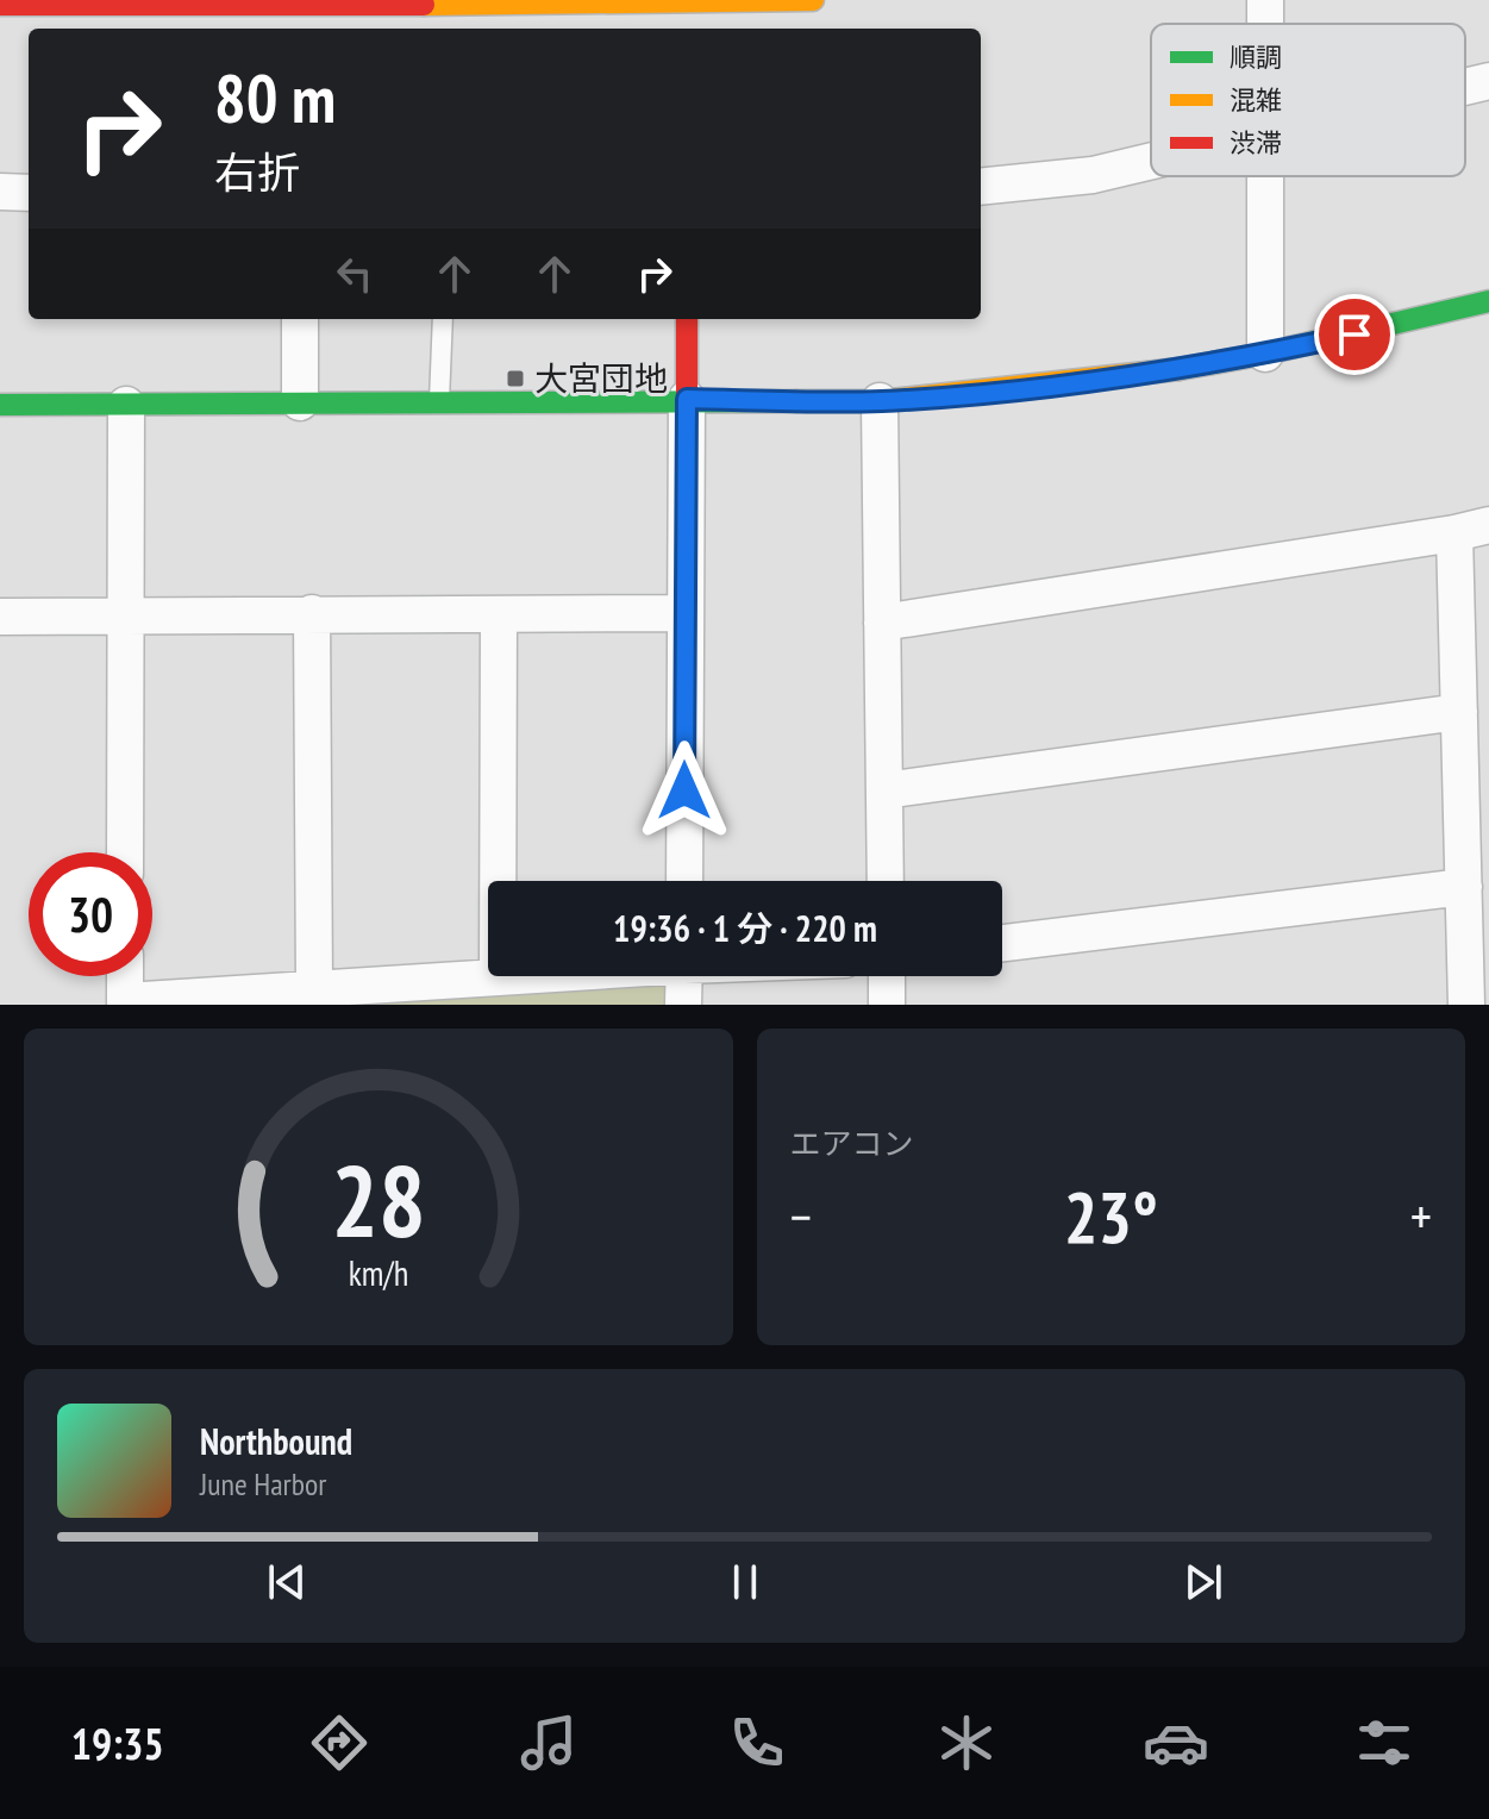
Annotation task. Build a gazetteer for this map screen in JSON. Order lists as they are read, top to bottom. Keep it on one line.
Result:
{"places":{"transit":["大宮団地"]},"legend":["順調","混雑","渋滞"],"page":{"turn":["80 m","右折"],"limit":"30","trip":"19:36 · 1 分 · 220 m","tile":"エアコン","heat":["−","23°","+"],"song":["Northbound","June Harbor"],"tabs":"19:35","gauge":["28","km/h"]}}
